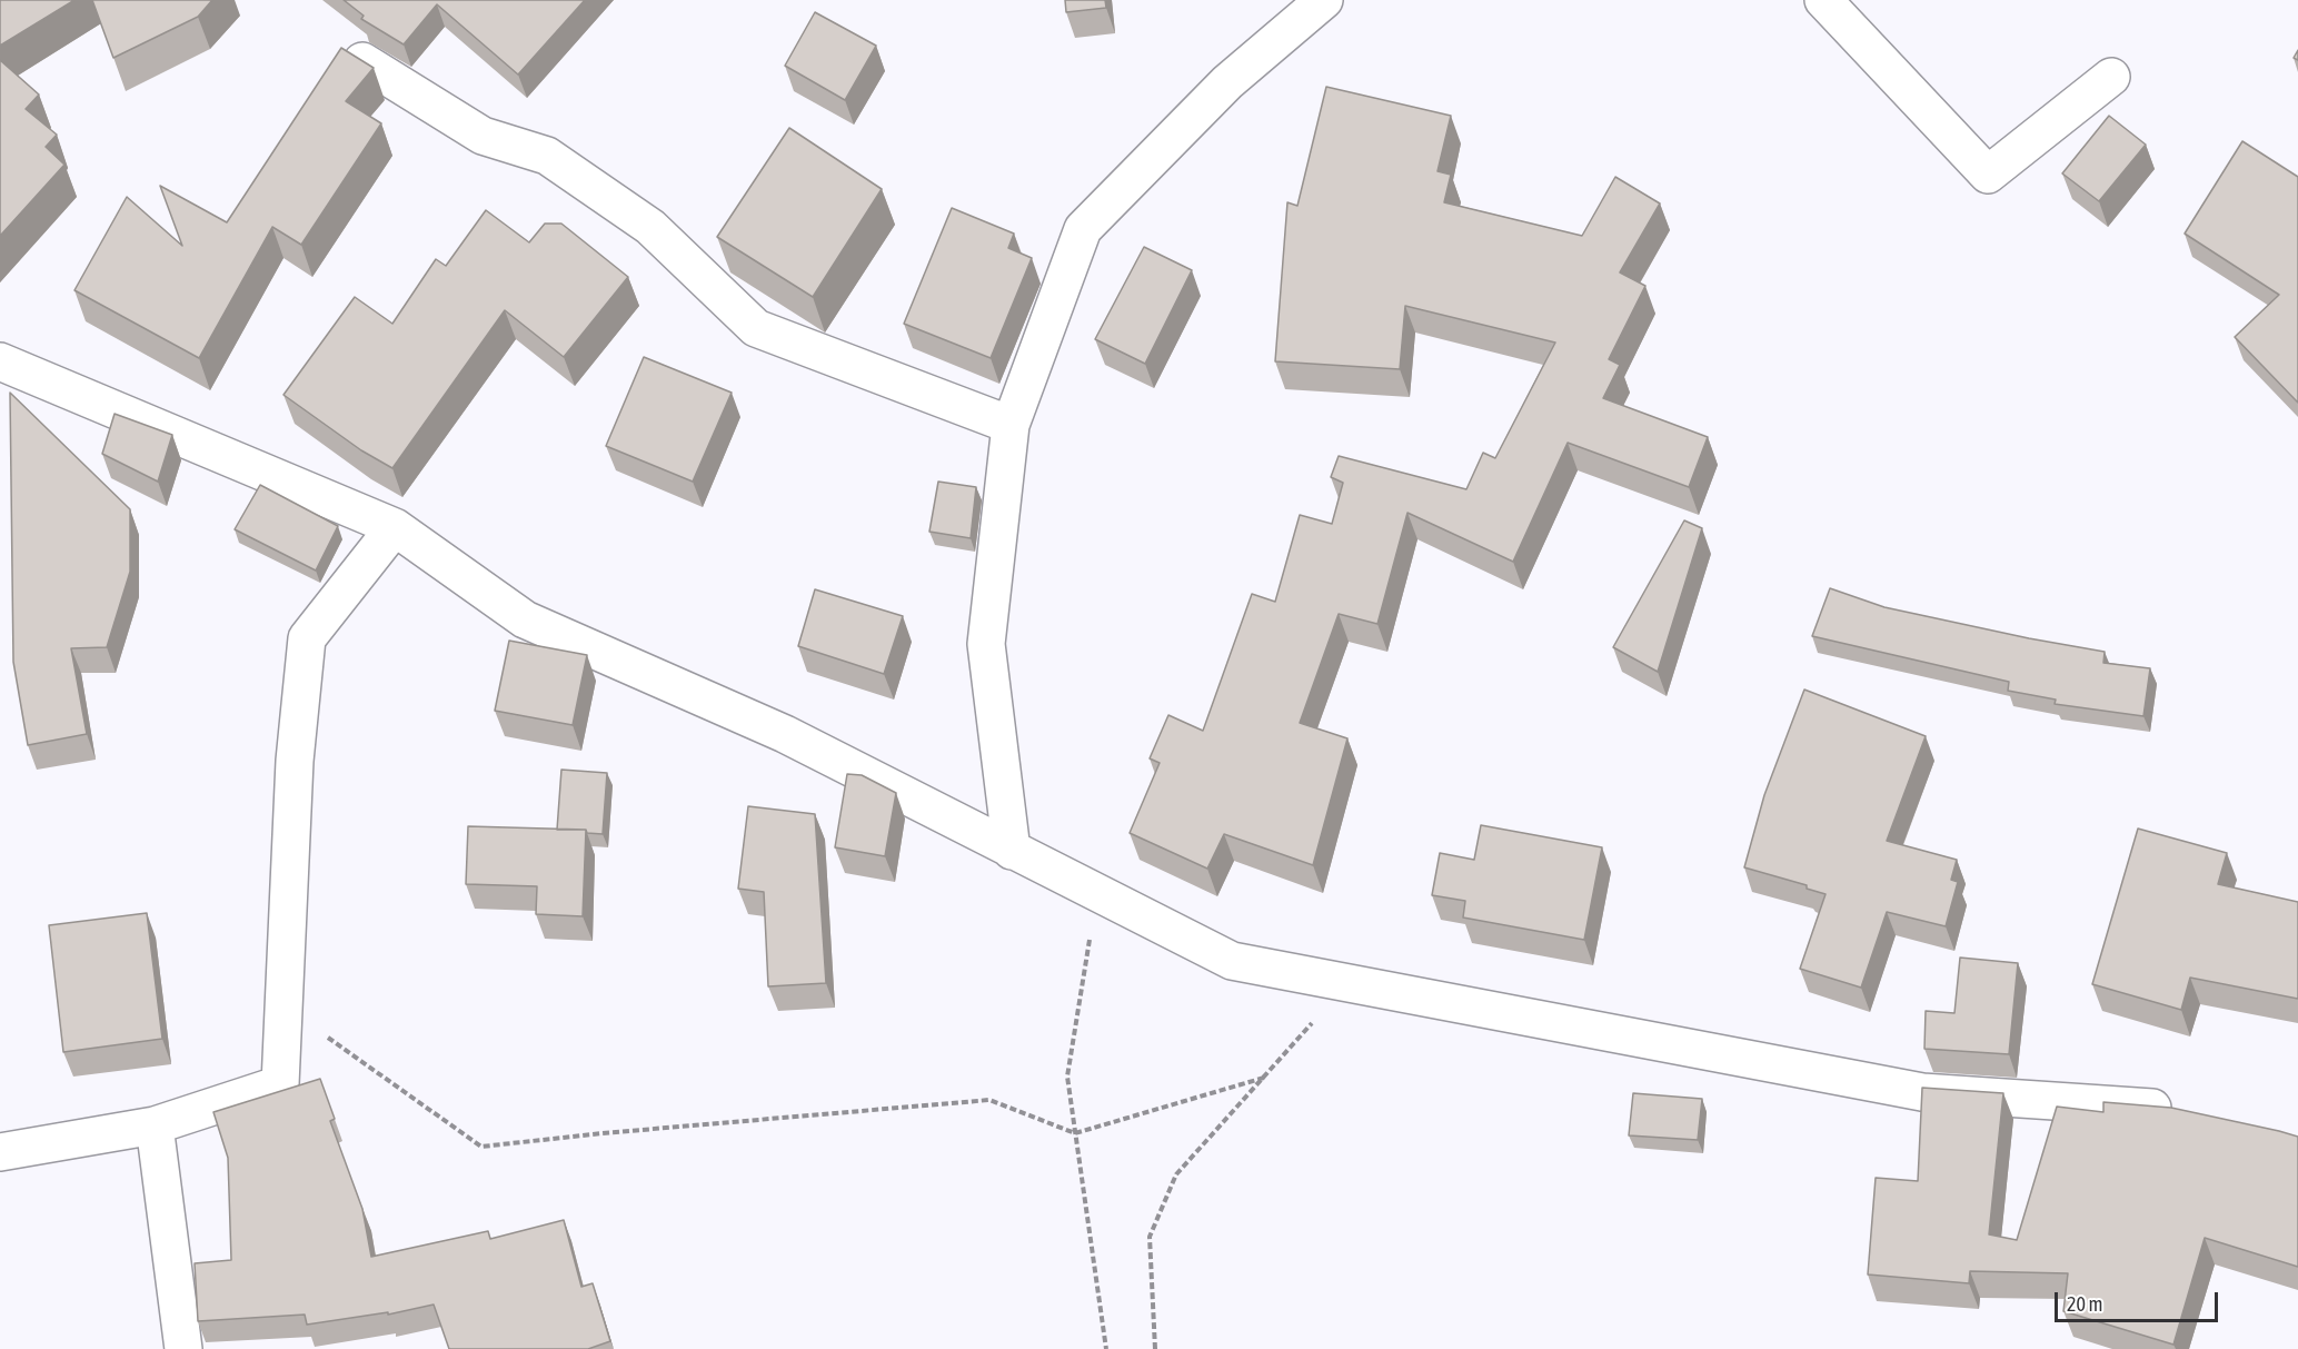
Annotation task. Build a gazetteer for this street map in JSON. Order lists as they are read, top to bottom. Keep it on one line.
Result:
{"scale_bar":"20 m"}
